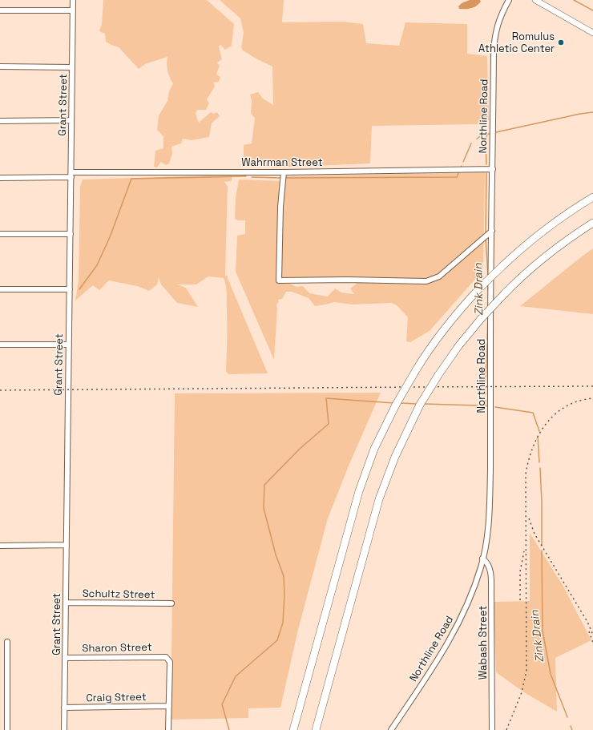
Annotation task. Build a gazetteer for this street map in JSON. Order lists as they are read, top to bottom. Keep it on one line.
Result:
{"streets":{"street":["Grant Street","Northline Road","Wahrman Street","Schultz Street","Wabash Street","Sharon Street","Craig Street"]},"crossings":[["Grant Street","Wahrman Street"],["Grant Street","Schultz Street"],["Grant Street","Sharon Street"],["Grant Street","Craig Street"],["Northline Road","Wahrman Street"],["Northline Road","Wabash Street"],["Sharon Street","Craig Street"]],"water":["Zink Drain"],"places":["Romulus Athletic Center"]}
